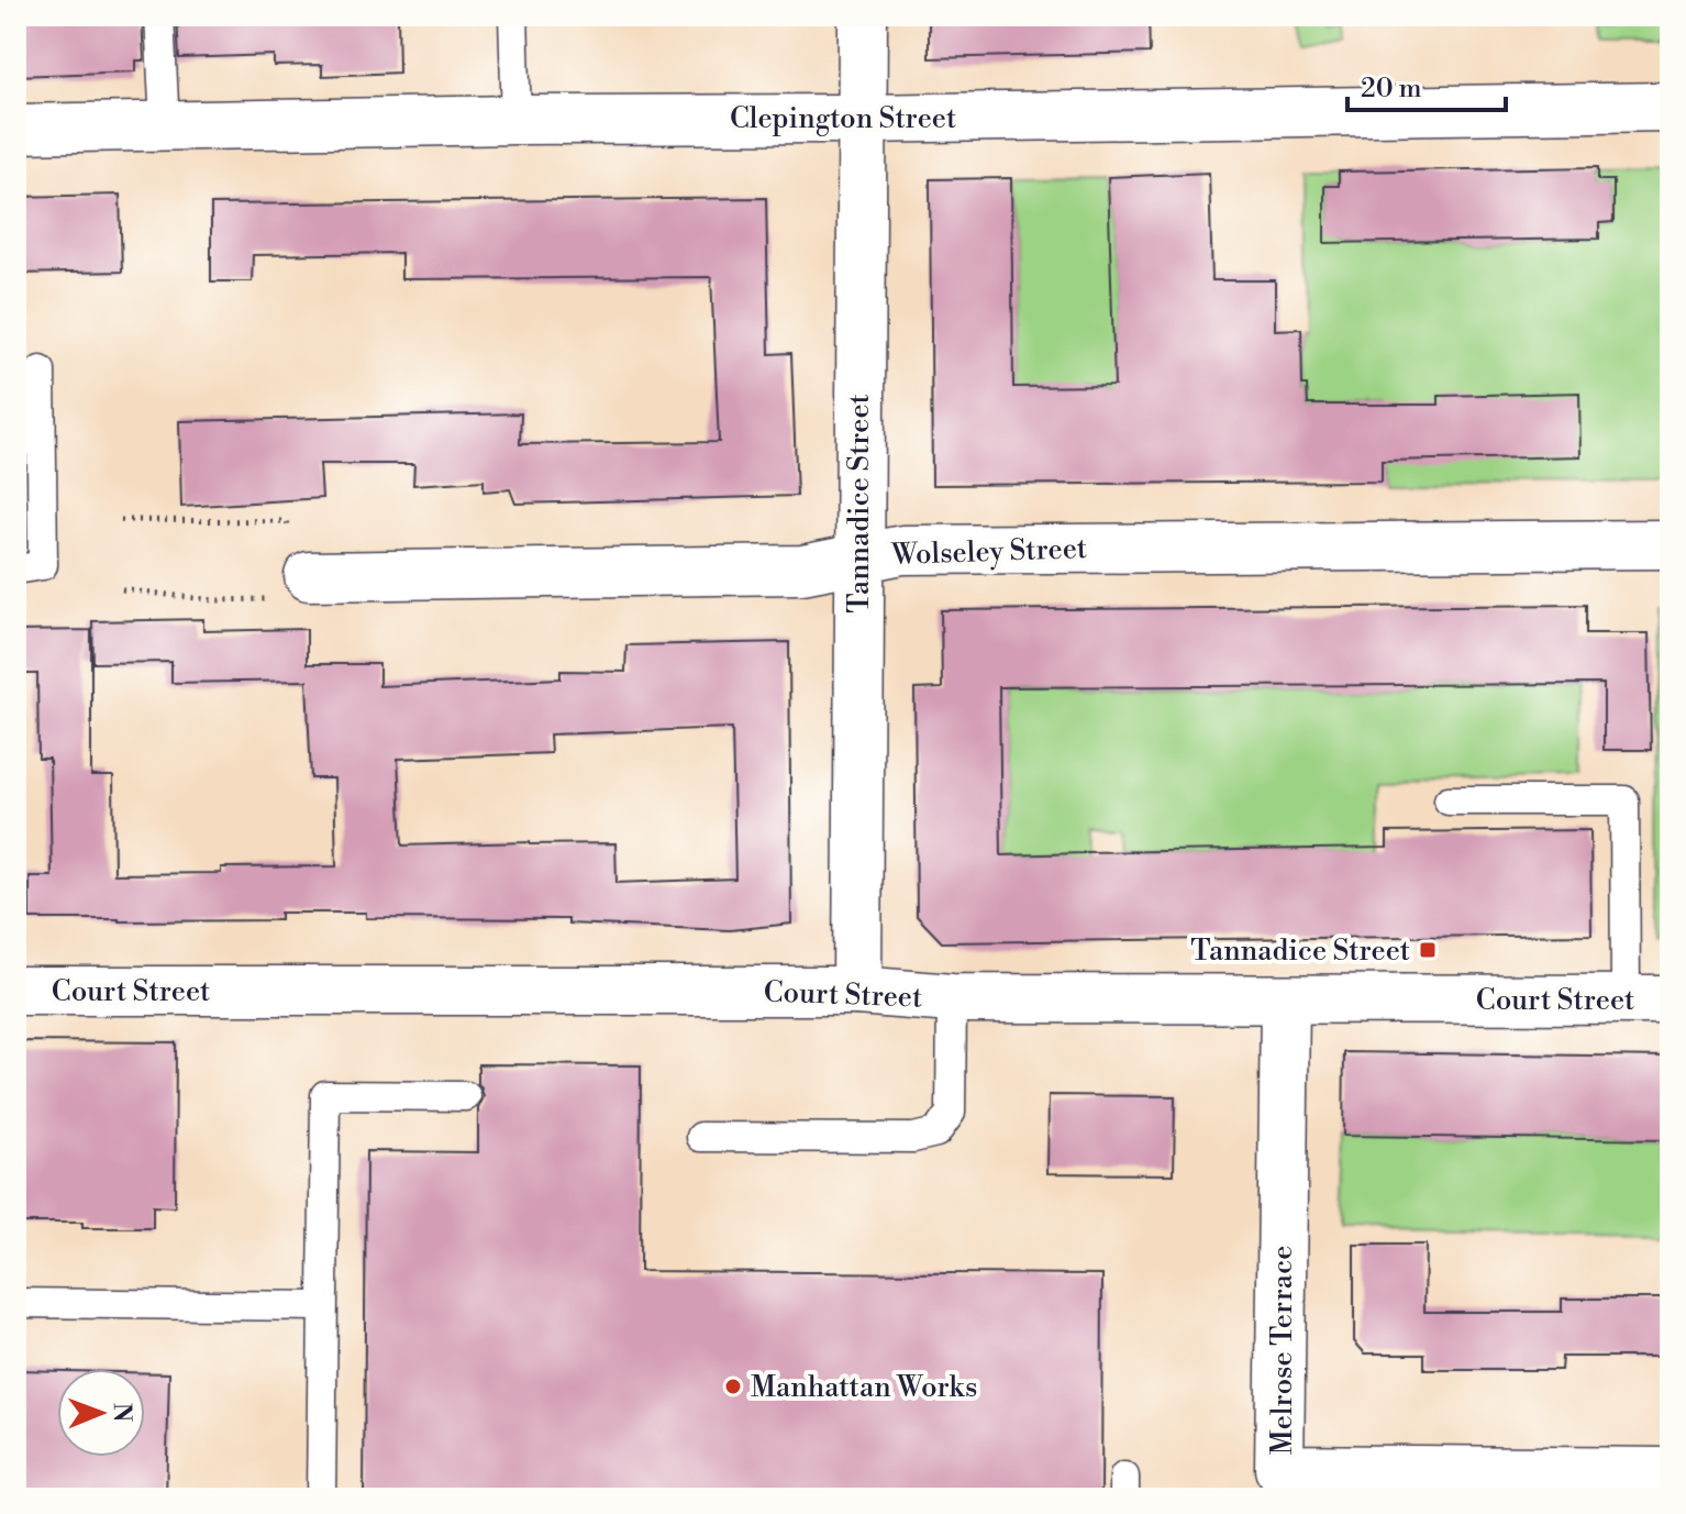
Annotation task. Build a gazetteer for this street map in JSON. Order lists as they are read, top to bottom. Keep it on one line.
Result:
{"streets":{"street":["Clepington Street","Tannadice Street","Wolseley Street","Court Street","Melrose Terrace"]},"crossings":[["Clepington Street","Tannadice Street"],["Tannadice Street","Wolseley Street"],["Tannadice Street","Court Street"],["Court Street","Melrose Terrace"]],"places":{"transit":["Tannadice Street"],"other":["Manhattan Works"]},"scale_bar":"20 m","north":"right"}
